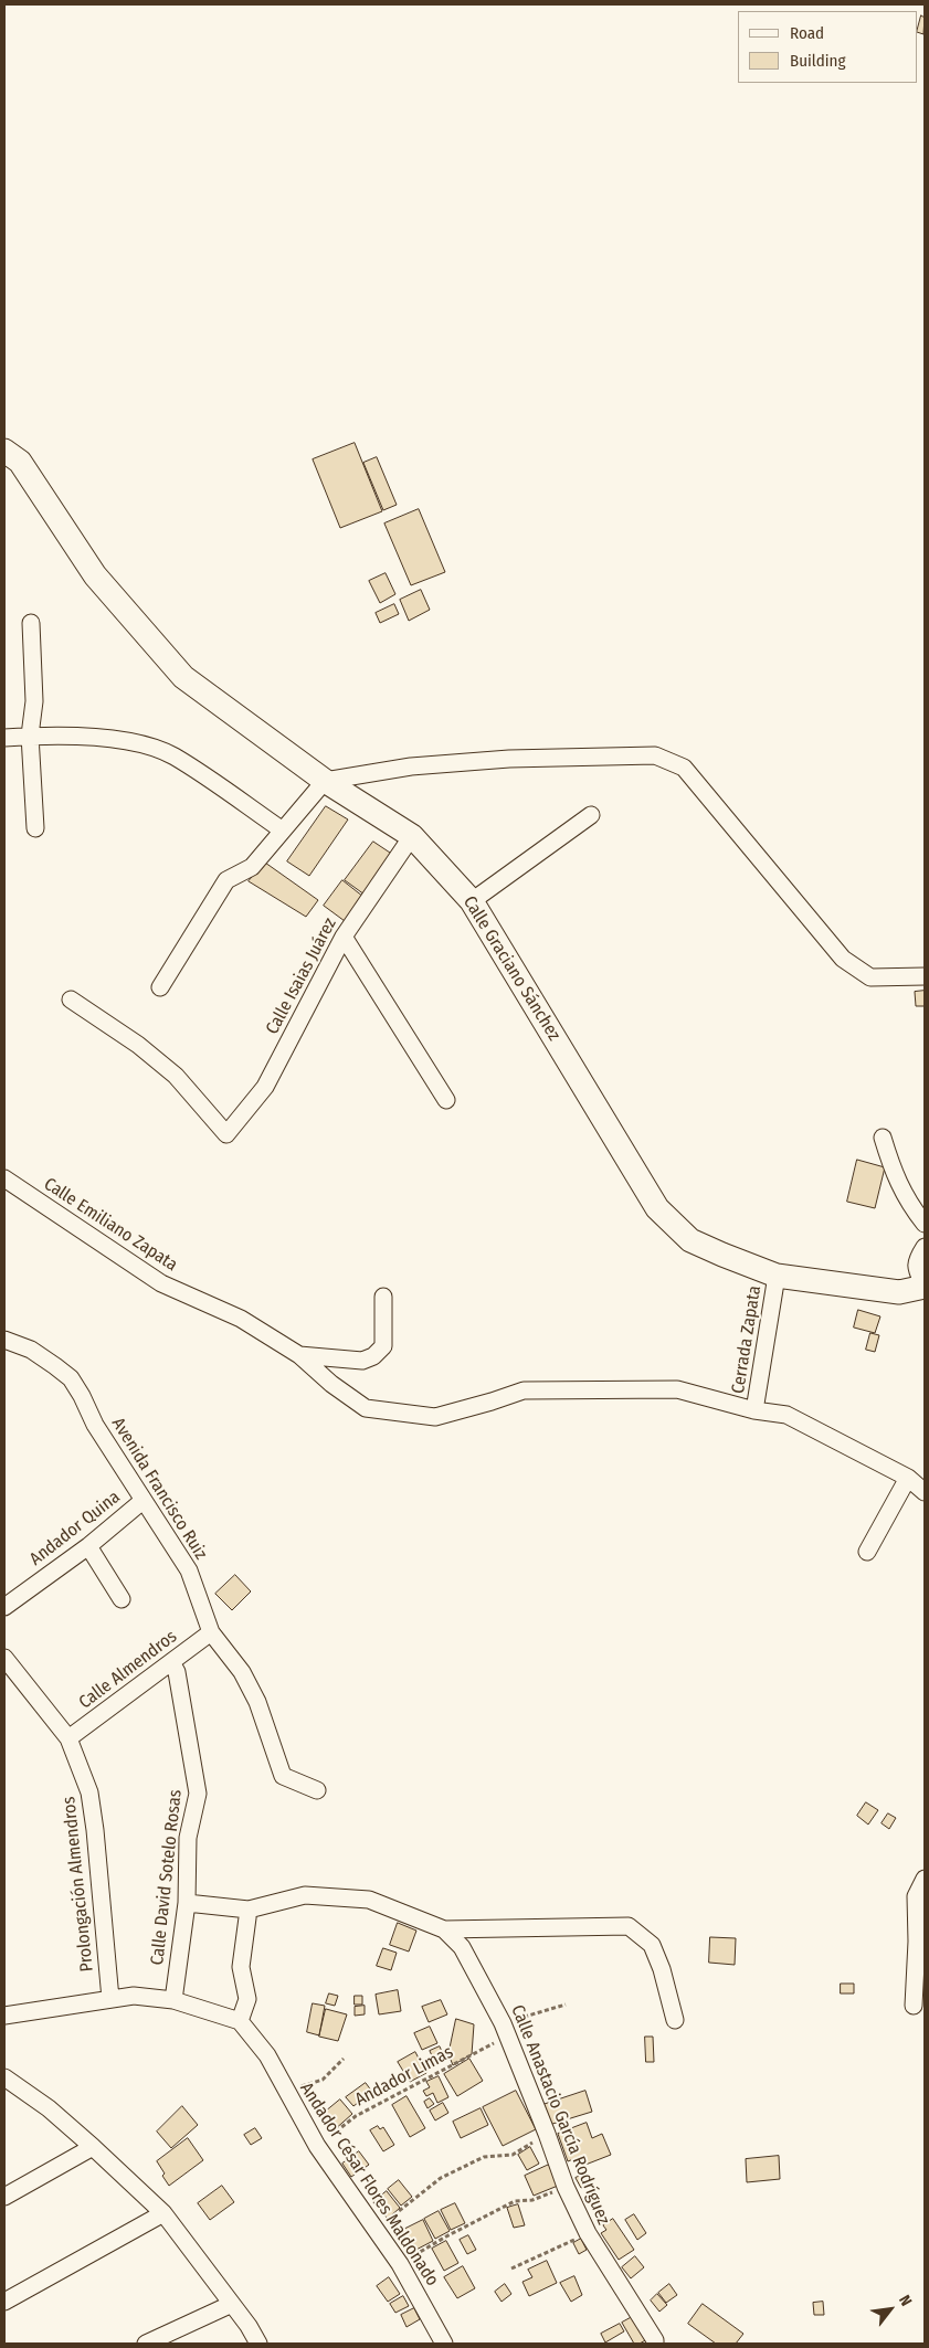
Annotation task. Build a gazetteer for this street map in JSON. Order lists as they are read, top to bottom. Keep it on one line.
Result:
{"streets":{"street":["Calle Graciano Sánchez","Calle Isaias Juárez","Calle Emiliano Zapata","Cerrada Zapata","Avenida Francisco Ruiz","Andador Quina","Calle Almendros","Calle David Sotelo Rosas","Prolongación Almendros","Calle Anastacio García Rodríguez","Andador César Flores Maldonado"],"path":["Andador Limas"]},"crossings":[["Calle Graciano Sánchez","Calle Isaias Juárez"],["Calle Graciano Sánchez","Cerrada Zapata"],["Calle Emiliano Zapata","Cerrada Zapata"],["Avenida Francisco Ruiz","Andador Quina"],["Avenida Francisco Ruiz","Calle Almendros"],["Calle Almendros","Calle David Sotelo Rosas"],["Calle Almendros","Prolongación Almendros"],["Andador Limas","Calle Anastacio García Rodríguez"],["Andador Limas","Andador César Flores Maldonado"]],"legend":["Road","Building"],"north":"top right"}
